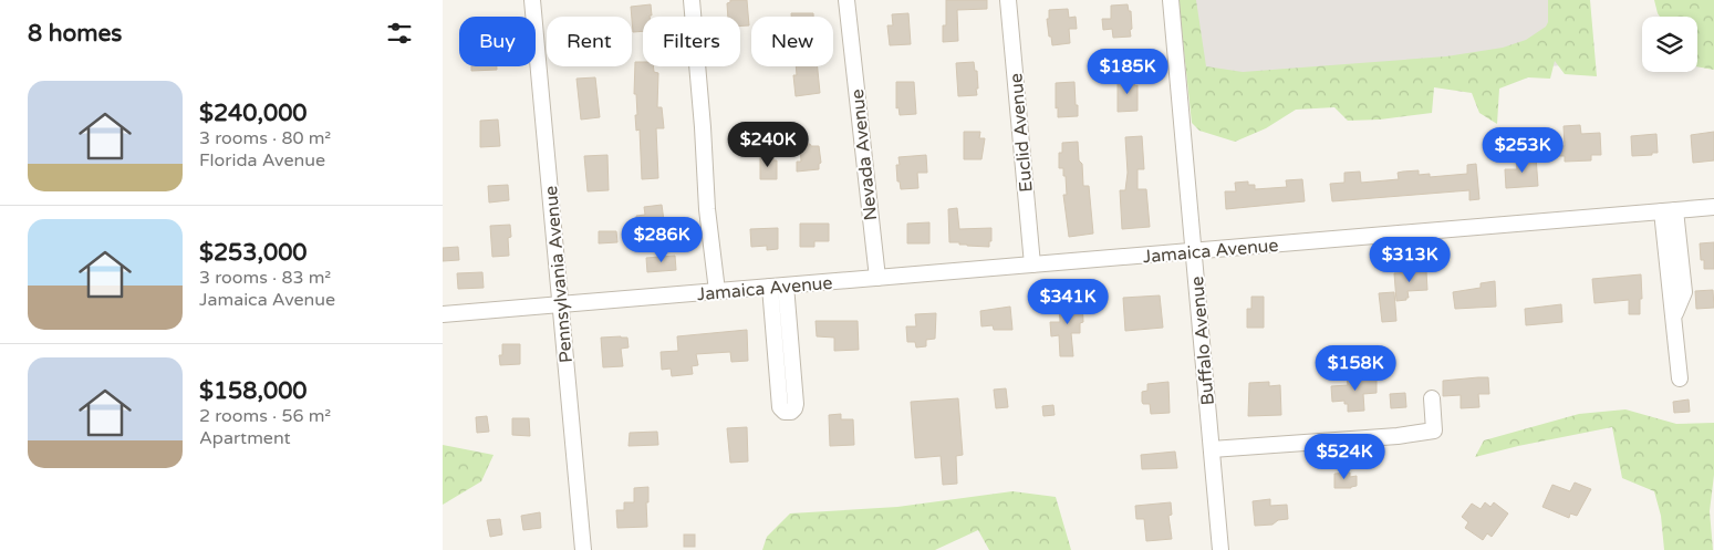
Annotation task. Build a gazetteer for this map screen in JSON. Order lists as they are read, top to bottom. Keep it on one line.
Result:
{"streets":{"street":["Euclid Avenue","Nevada Avenue","Jamaica Avenue","Pennsylvania Avenue","Buffalo Avenue"]},"crossings":[["Euclid Avenue","Jamaica Avenue"],["Nevada Avenue","Jamaica Avenue"],["Jamaica Avenue","Pennsylvania Avenue"],["Jamaica Avenue","Buffalo Avenue"]],"page":{"heading":"8 homes","chip":["Buy","Rent","Filters","New"],"price":["$185K","$240K","$253K","$286K","$313K","$341K","$158K","$524K"],"list":[{"name":"$240,000","note":"3 rooms · 80 m² · Florida Avenue"},{"name":"$253,000","note":"3 rooms · 83 m² · Jamaica Avenue"},{"name":"$158,000","note":"2 rooms · 56 m² · Apartment"}]}}
